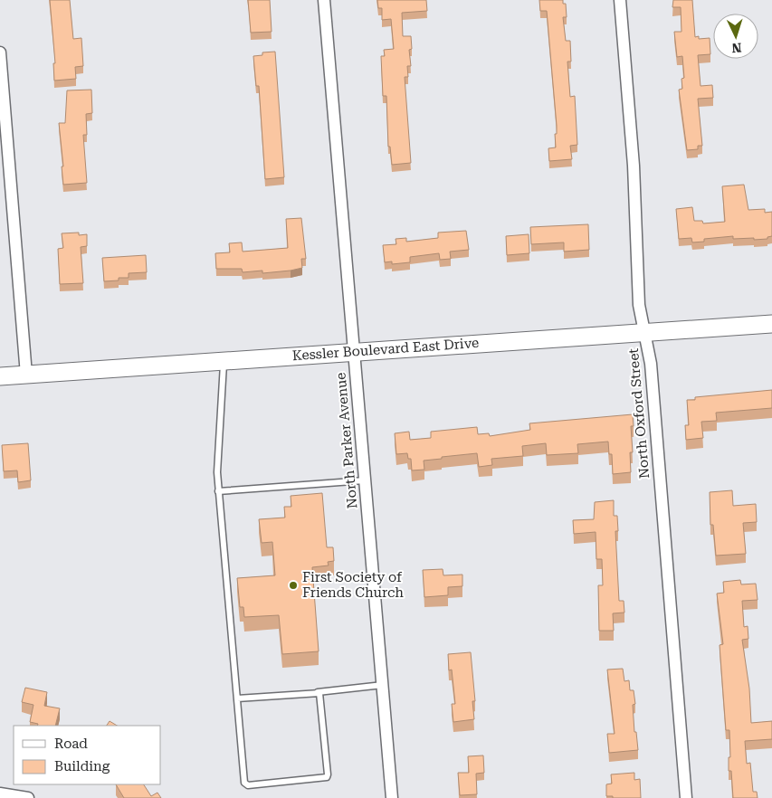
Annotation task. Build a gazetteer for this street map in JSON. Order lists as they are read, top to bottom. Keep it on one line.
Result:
{"streets":{"main road":["Kessler Boulevard East Drive"],"street":["North Oxford Street","North Parker Avenue"]},"crossings":[["Kessler Boulevard East Drive","North Oxford Street"],["Kessler Boulevard East Drive","North Parker Avenue"]],"places":["First Society of Friends Church"],"legend":["Road","Building"],"north":"bottom"}
